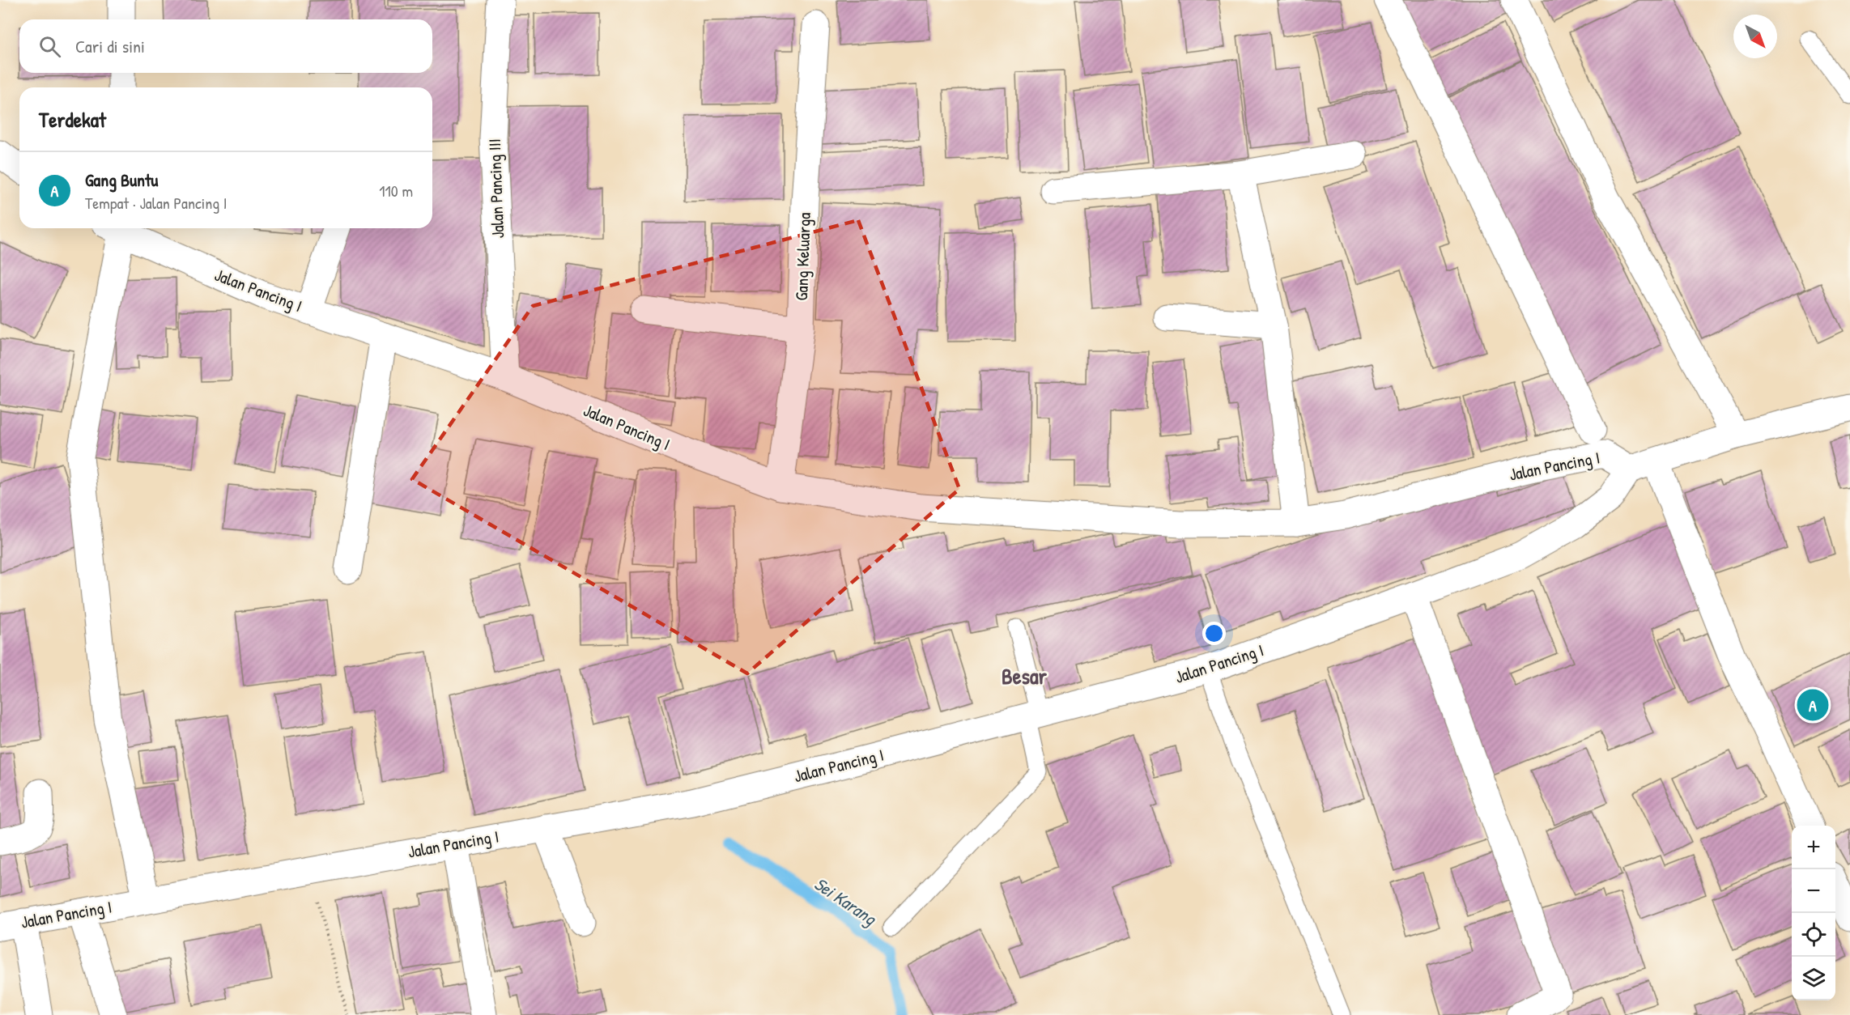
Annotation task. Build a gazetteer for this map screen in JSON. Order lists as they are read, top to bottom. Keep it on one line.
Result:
{"streets":{"street":["Jalan Pancing III","Gang Keluarga","Jalan Pancing I"]},"crossings":[["Jalan Pancing III","Jalan Pancing I"],["Gang Keluarga","Jalan Pancing I"]],"districts":["Besar"],"water":["Sei Karang"],"north":"bottom right","page":{"search":"Cari di sini","heading":"Terdekat","list":[{"mark":"A","name":"Gang Buntu","note":"Tempat · Jalan Pancing I","value":"110 m"}],"pins":"A","map_buttons":["+","−"]}}
